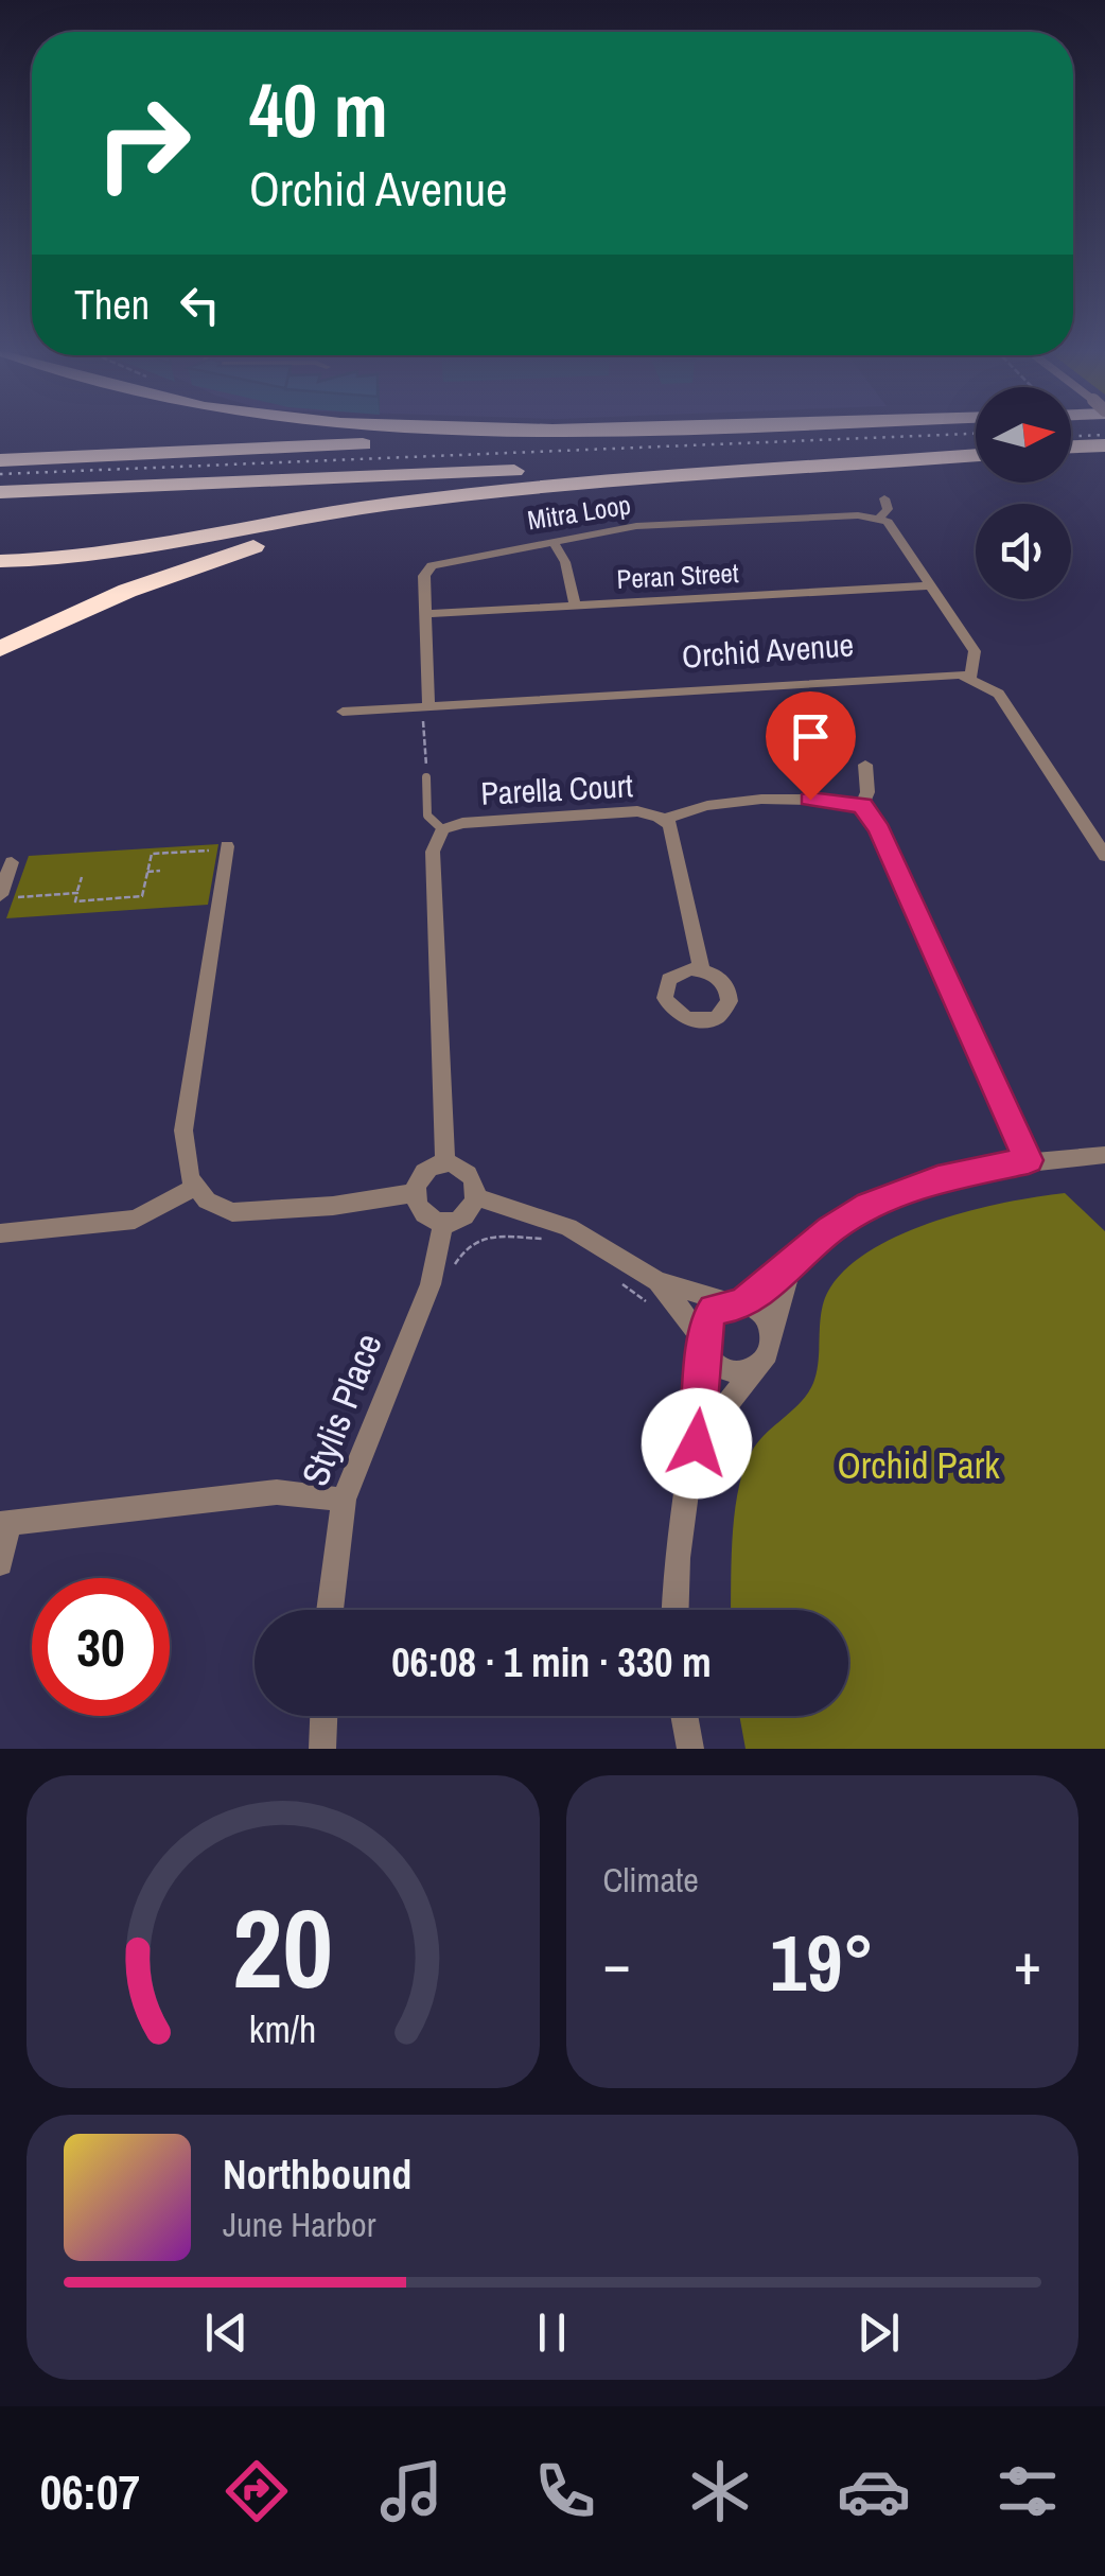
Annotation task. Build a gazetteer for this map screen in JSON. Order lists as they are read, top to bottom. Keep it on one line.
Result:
{"streets":{"street":["Mitra Loop","Peran Street","Orchid Avenue","Parella Court","Stylis Place"]},"crossings":[["Mitra Loop","Peran Street"],["Mitra Loop","Orchid Avenue"],["Parella Court","Stylis Place"]],"parks":["Orchid Park"],"north":"right","page":{"turn":["40 m","Orchid Avenue"],"then":"Then","limit":"30","trip":"06:08 · 1 min · 330 m","tile":"Climate","heat":["−","19°","+"],"song":["Northbound","June Harbor"],"tabs":"06:07","gauge":["20","km/h"]}}
